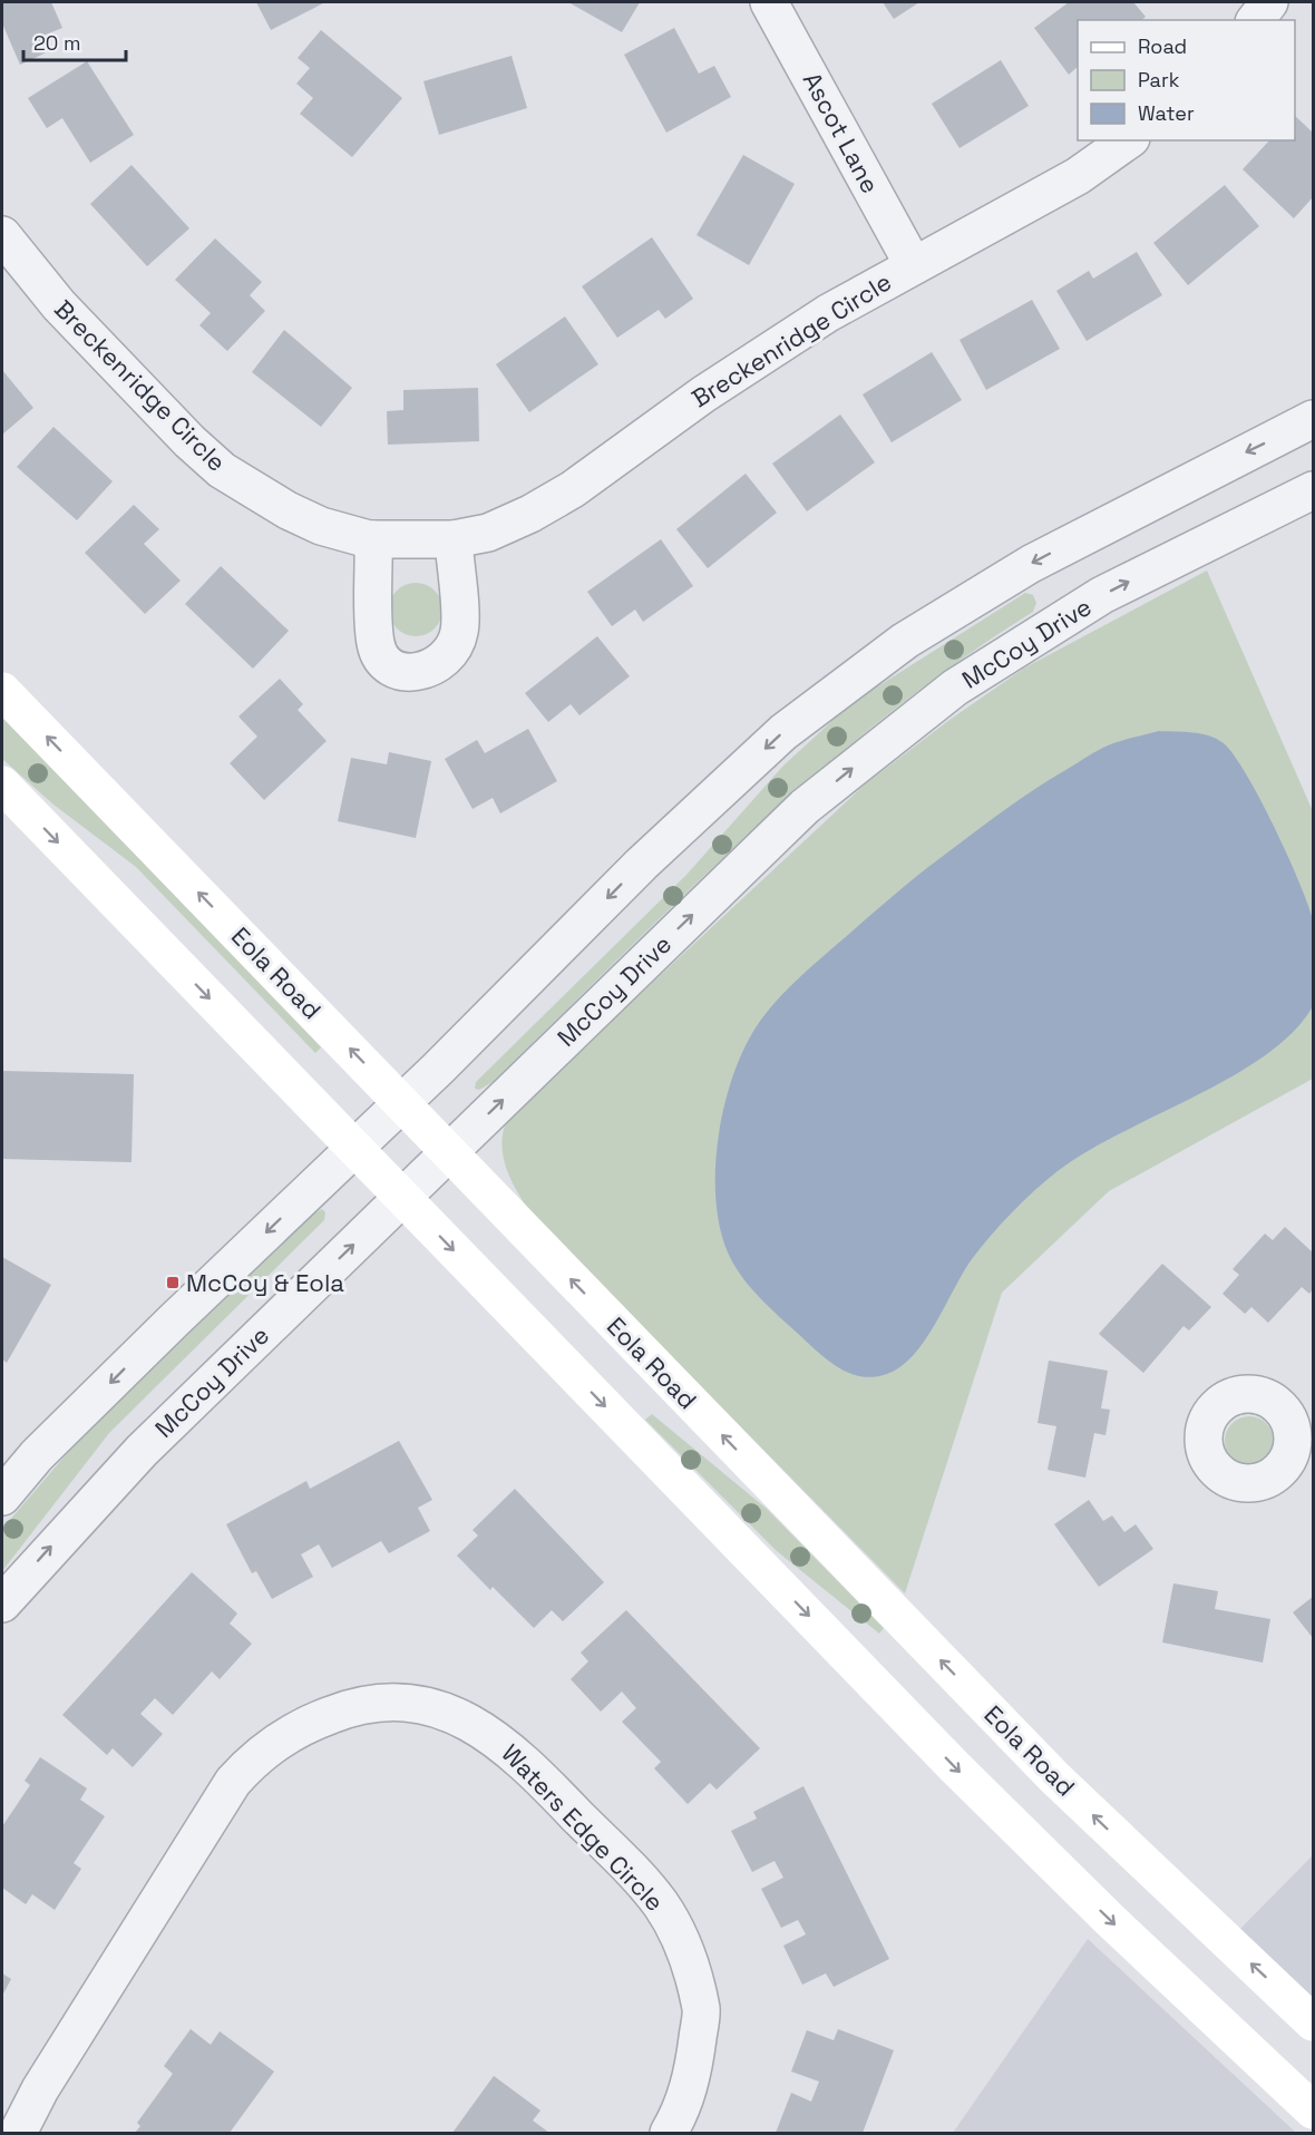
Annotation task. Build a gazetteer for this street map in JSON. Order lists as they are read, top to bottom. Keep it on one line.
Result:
{"streets":{"main road":["Eola Road"],"street":["Ascot Lane","Breckenridge Circle","McCoy Drive","Waters Edge Circle"]},"crossings":[["Ascot Lane","Breckenridge Circle"],["McCoy Drive","Eola Road"]],"places":{"transit":["McCoy & Eola"]},"legend":["Road","Park","Water"],"scale_bar":"20 m"}
